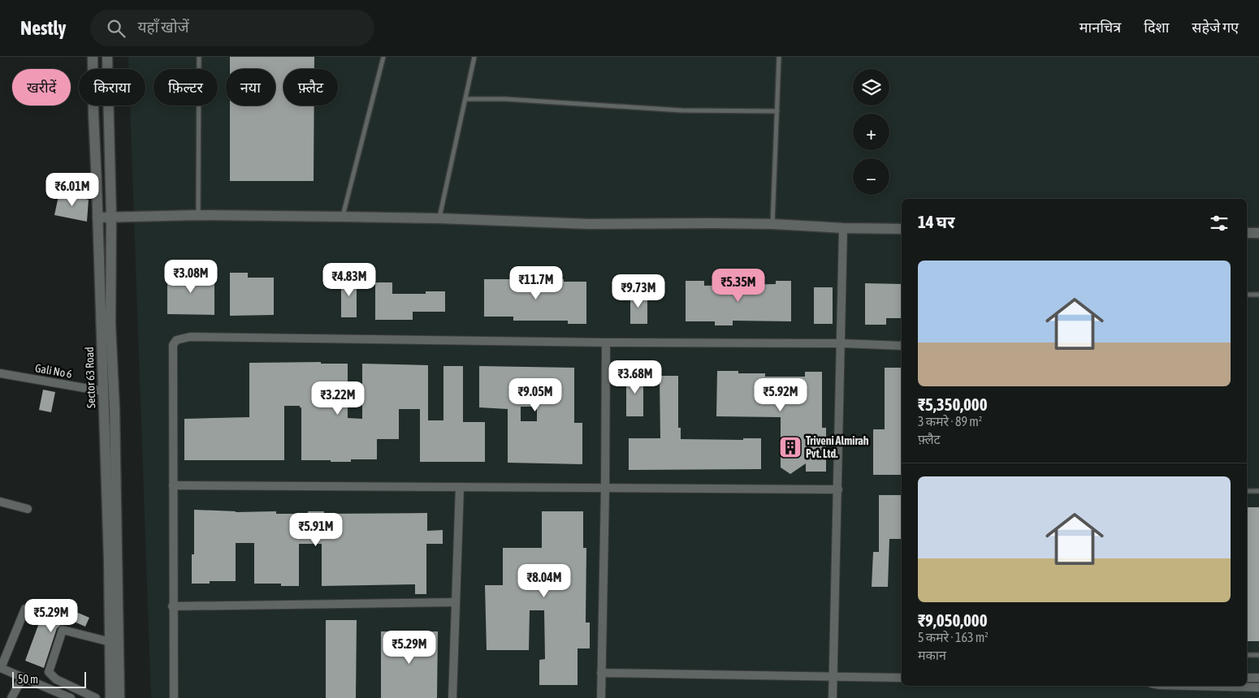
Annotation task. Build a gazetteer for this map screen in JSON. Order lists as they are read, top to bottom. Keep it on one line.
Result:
{"streets":{"street":["Gali No 6","Sector 63 Road"]},"crossings":[["Gali No 6","Sector 63 Road"]],"places":{"building":["Triveni Almirah Pvt. Ltd."]},"scale_bar":"50 m","page":{"header":"Nestly","search":"यहाँ खोजें","nav":["मानचित्र","दिशा","सहेजे गए"],"map_buttons":["+","−"],"chip":["खरीदें","किराया","फ़िल्टर","नया","फ़्लैट"],"price":["₹6.01M","₹3.08M","₹4.83M","₹11.7M","₹5.35M","₹9.73M","₹3.68M","₹9.05M","₹5.92M","₹3.22M","₹5.91M","₹8.04M","₹5.29M","₹5.29M"],"heading":"14 घर","list":[{"name":"₹5,350,000","note":"3 कमरे · 89 m² · फ़्लैट"},{"name":"₹9,050,000","note":"5 कमरे · 163 m² · मकान"}],"scale":"50 m"}}
